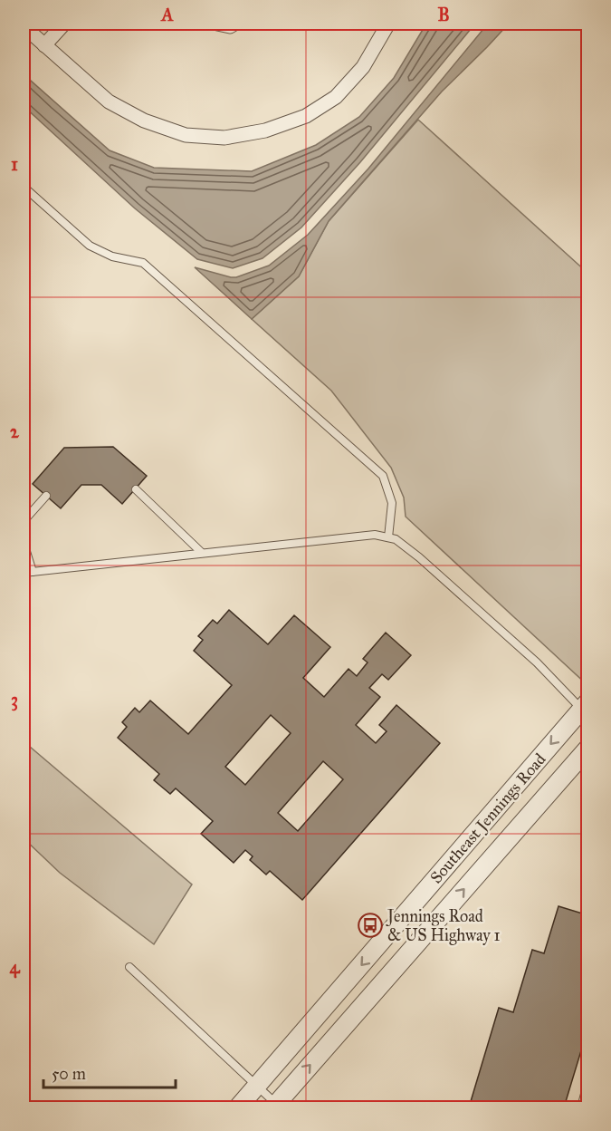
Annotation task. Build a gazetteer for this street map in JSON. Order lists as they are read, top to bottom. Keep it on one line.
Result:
{"streets":{"street":["Southeast Jennings Road"]},"places":{"bus stop":["Jennings Road & US Highway 1"]},"scale_bar":"50 m","grid":{"columns":["A","B"],"rows":["1","2","3","4"]}}
